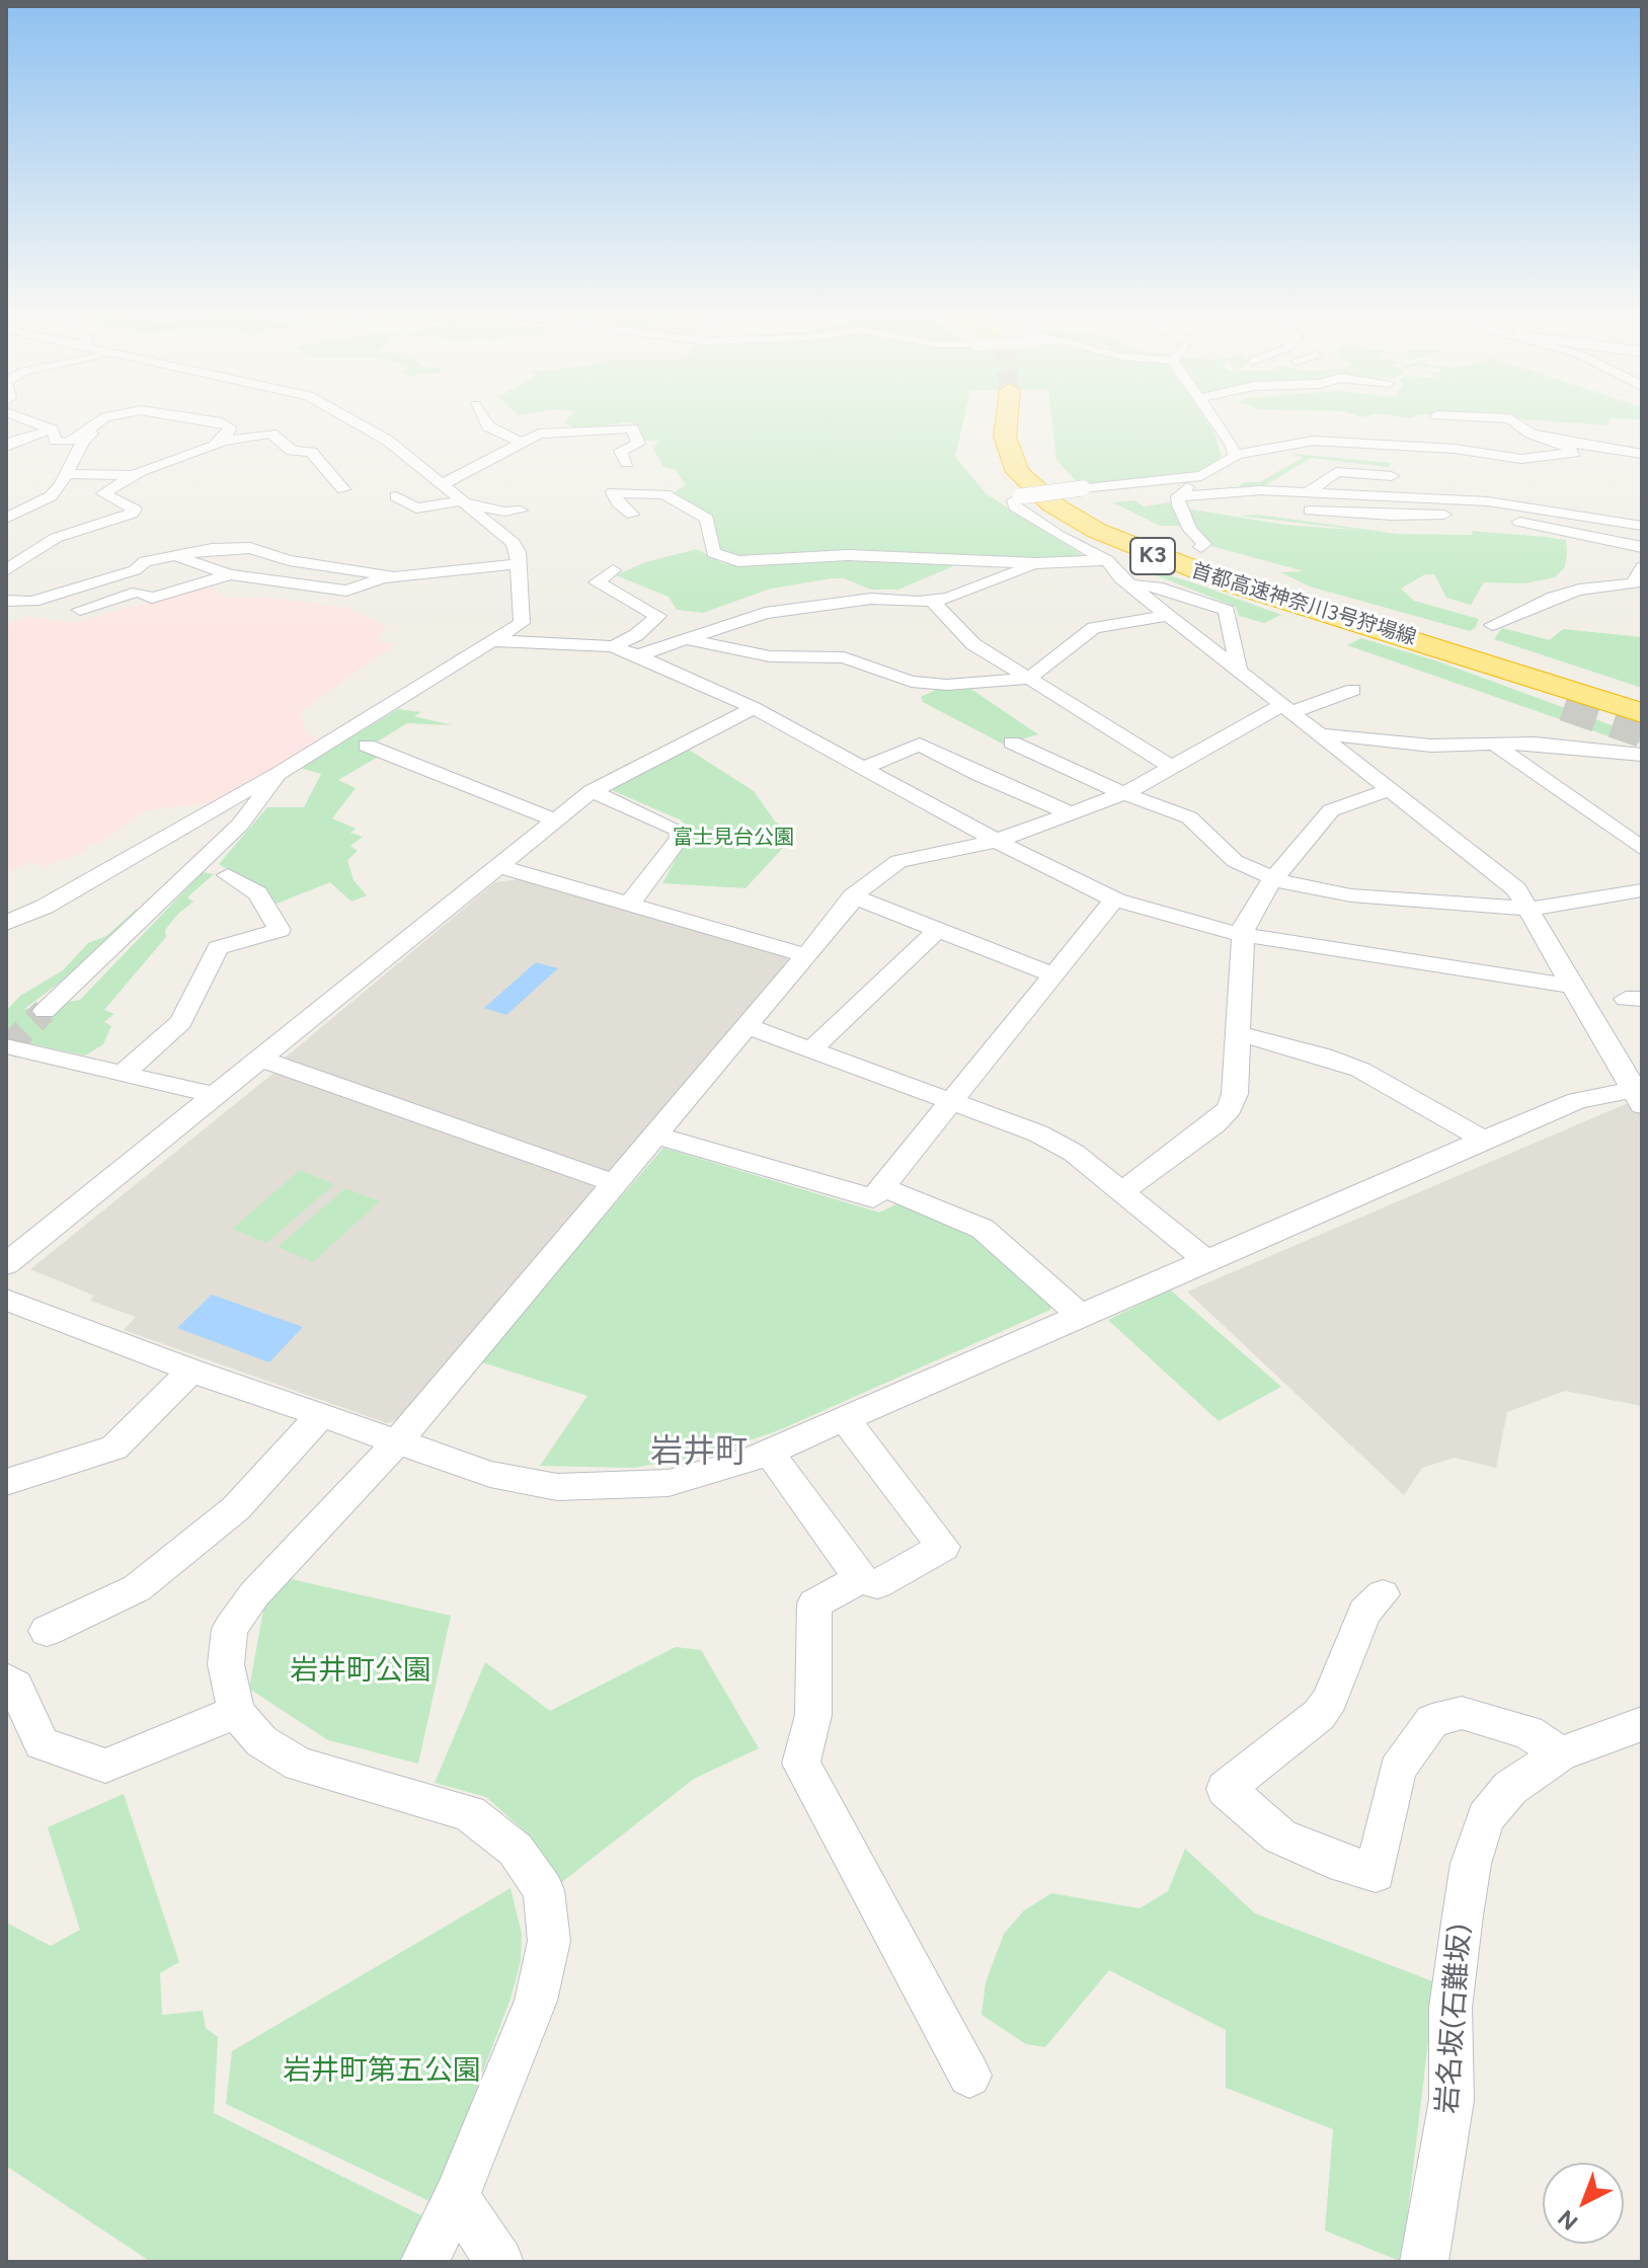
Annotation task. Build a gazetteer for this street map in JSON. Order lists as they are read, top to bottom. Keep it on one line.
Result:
{"streets":{"highway":["K3","首都高速神奈川3号狩場線"],"street":["岩名坂(石難坂)"]},"districts":["岩井町"],"parks":["富士見台公園","岩井町公園","岩井町第五公園"],"north":"bottom left"}
